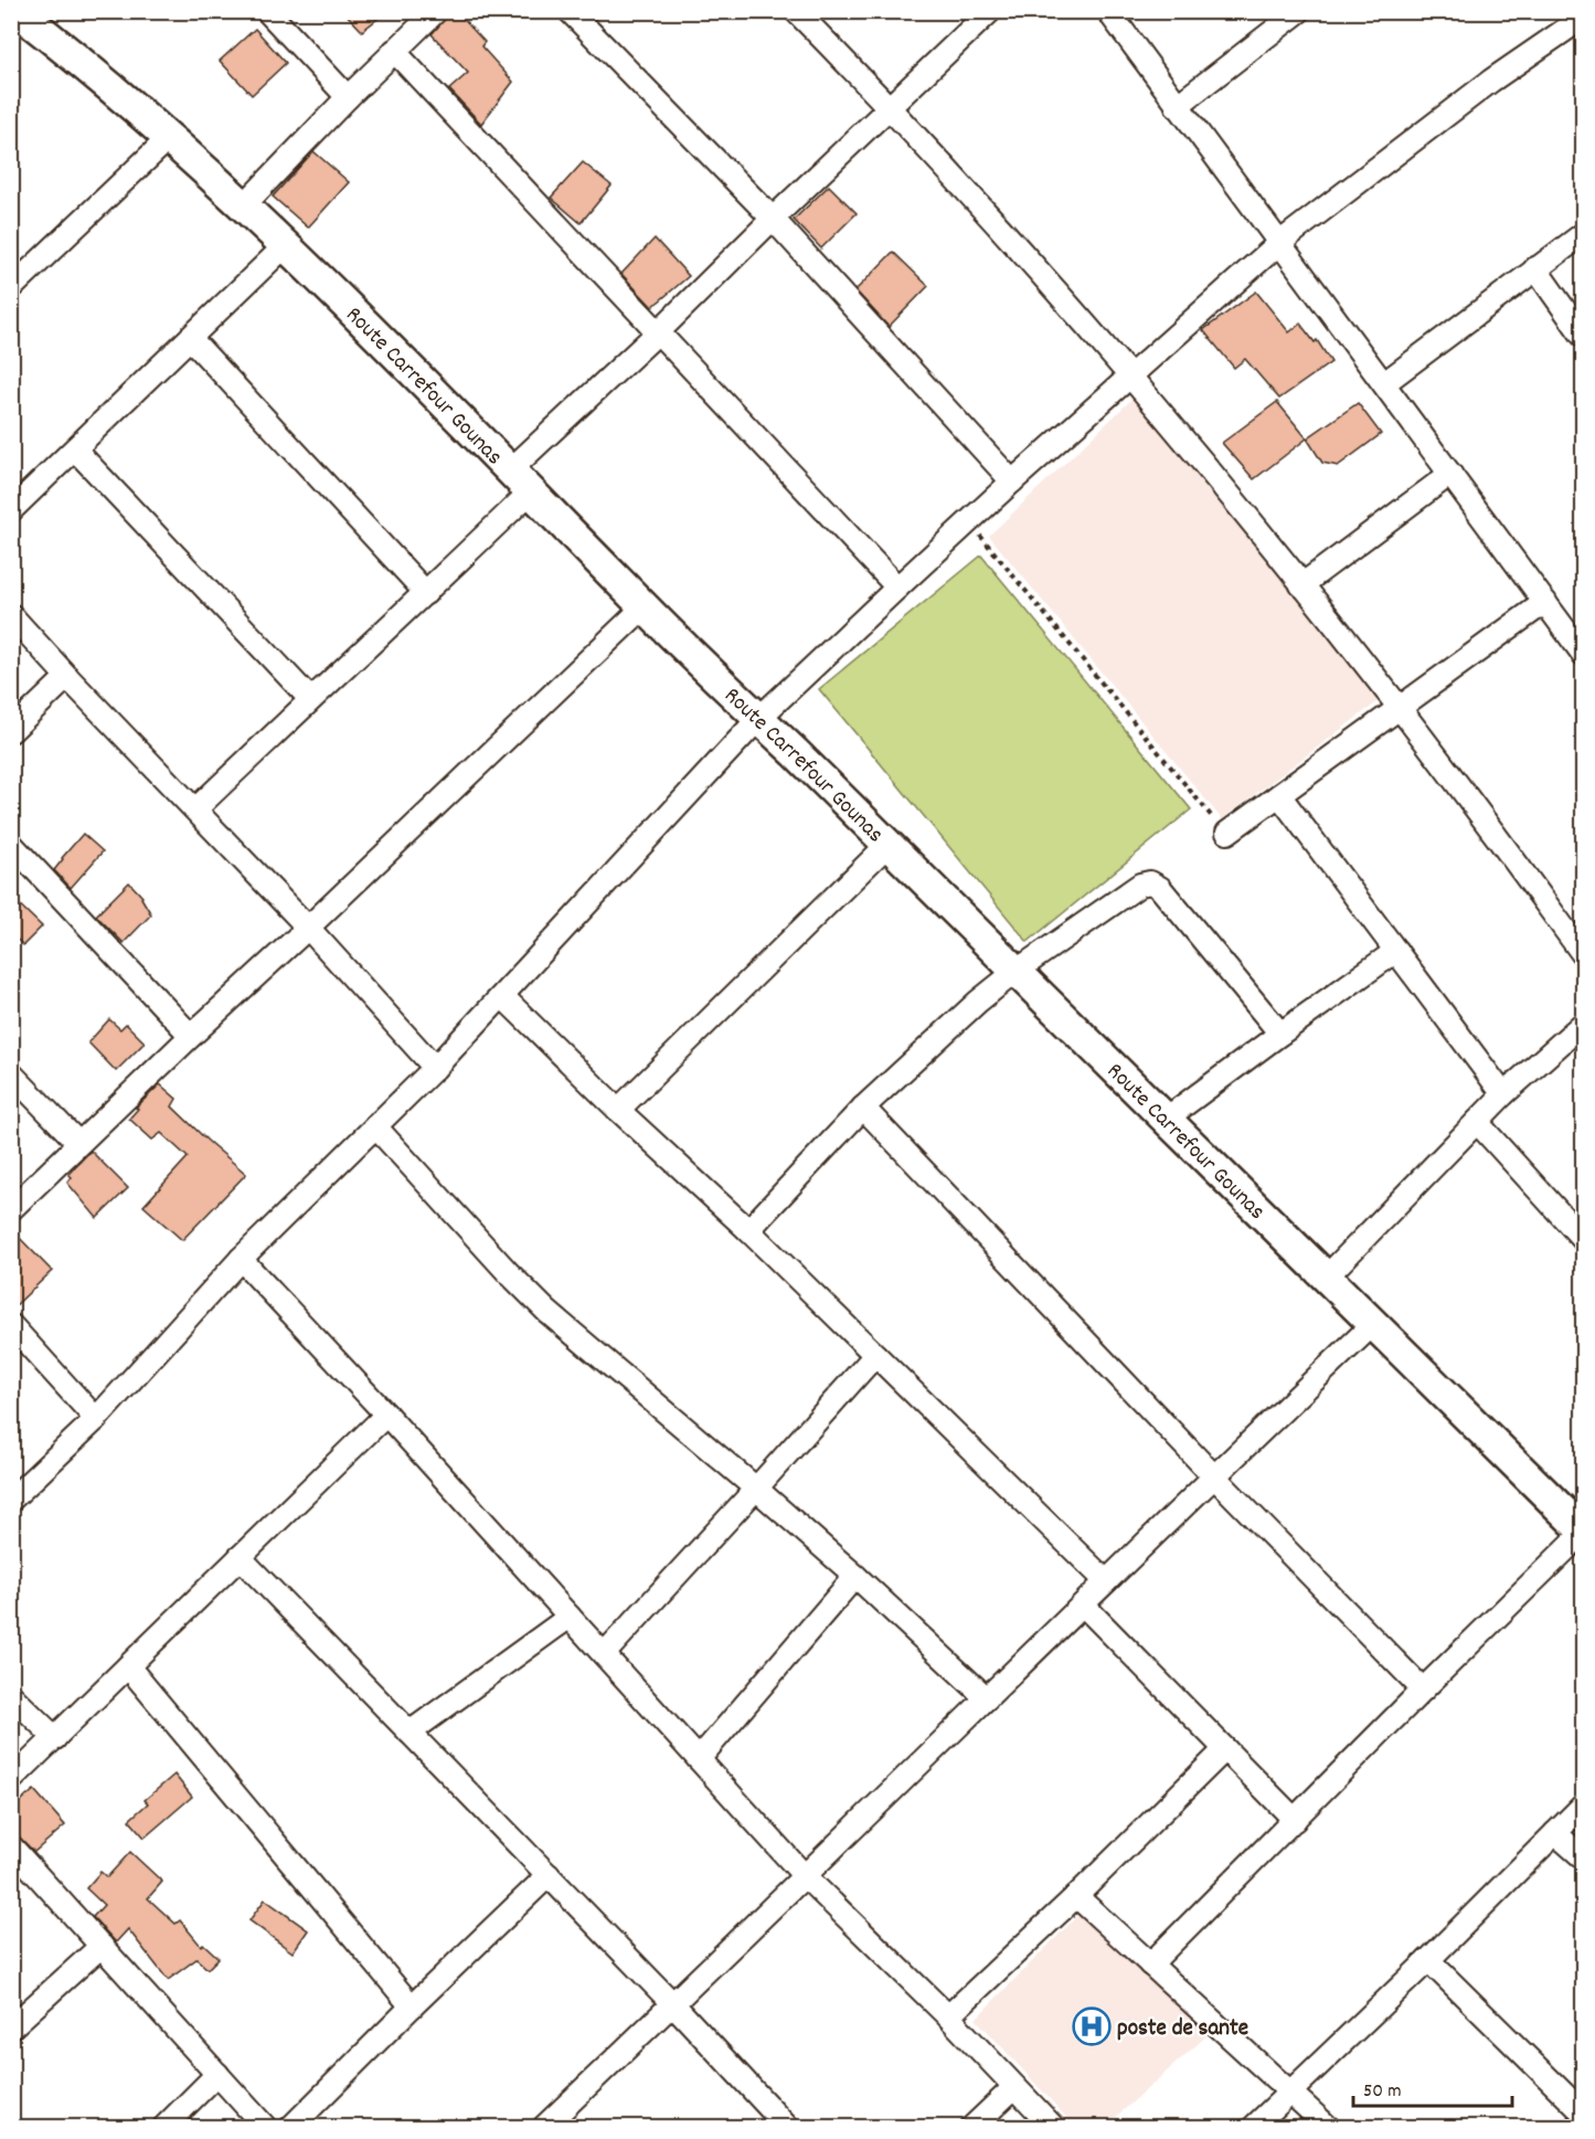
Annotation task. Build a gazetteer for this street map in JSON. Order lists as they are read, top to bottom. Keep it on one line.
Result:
{"streets":{"main road":["Route Carrefour Gounas"]},"places":{"hospital":["poste de sante"]},"scale_bar":"50 m"}
